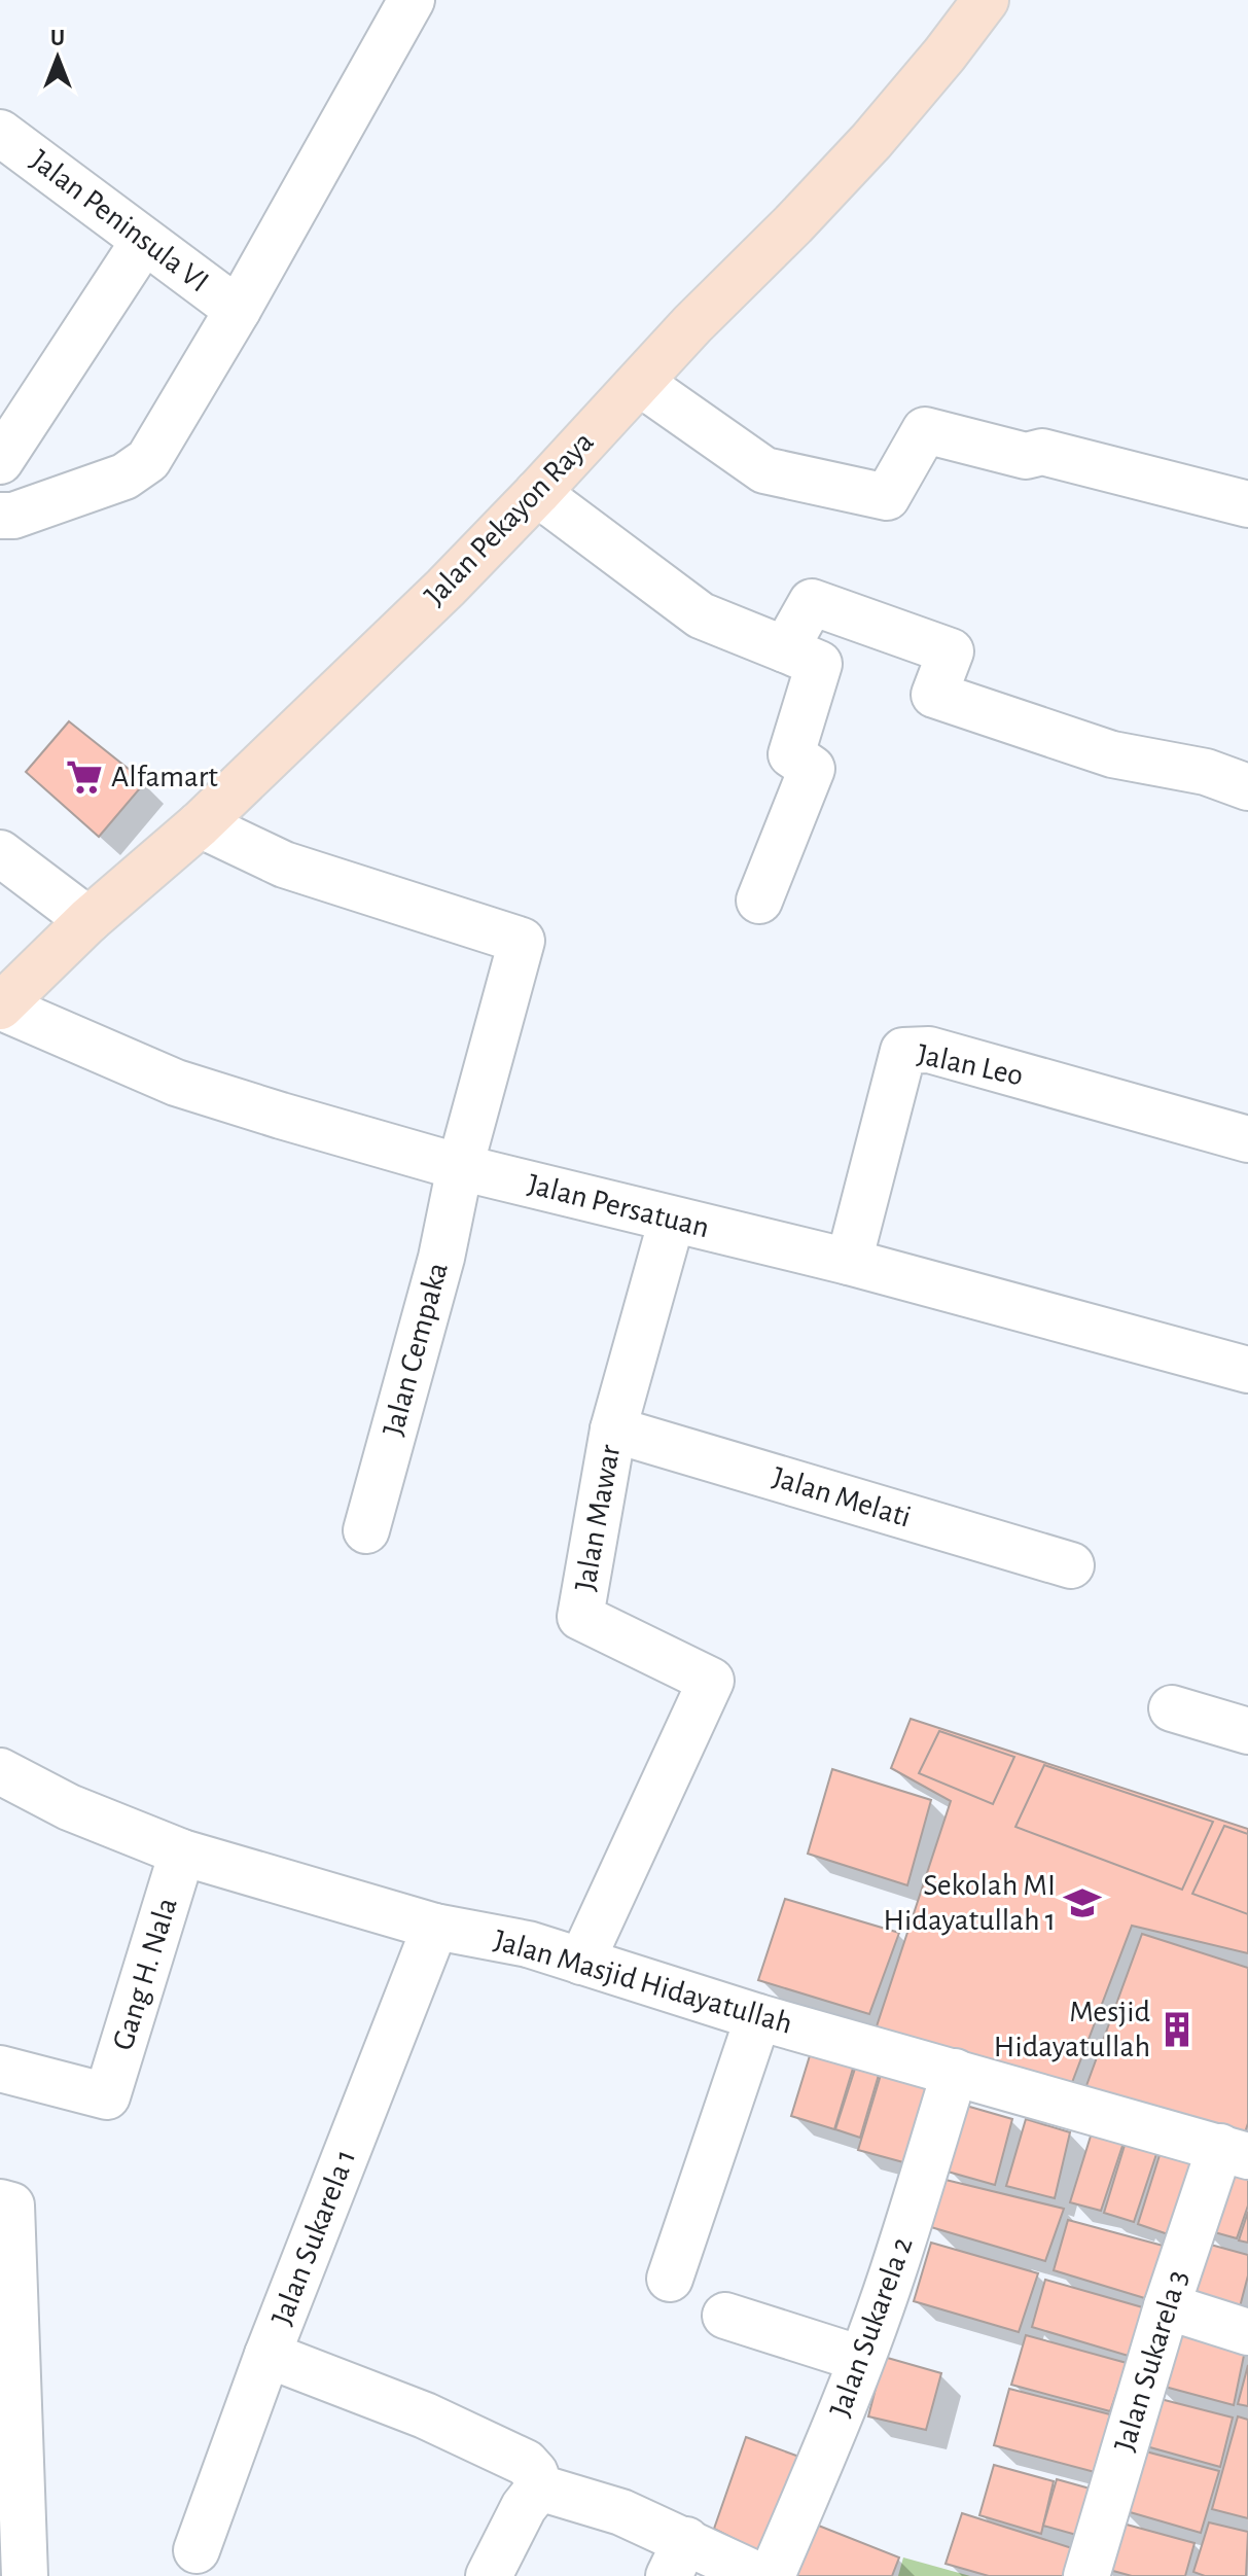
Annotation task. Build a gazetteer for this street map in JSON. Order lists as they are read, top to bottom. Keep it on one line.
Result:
{"streets":{"main road":["Jalan Pekayon Raya"],"street":["Jalan Peninsula VI","Jalan Leo","Jalan Persatuan","Jalan Cempaka","Jalan Melati","Jalan Mawar","Gang H. Nala","Jalan Masjid Hidayatullah","Jalan Sukarela 1","Jalan Sukarela 2","Jalan Sukarela 3"]},"crossings":[["Jalan Pekayon Raya","Jalan Persatuan"],["Jalan Pekayon Raya","Jalan Cempaka"],["Jalan Leo","Jalan Persatuan"],["Jalan Persatuan","Jalan Cempaka"],["Jalan Persatuan","Jalan Mawar"],["Jalan Melati","Jalan Mawar"],["Jalan Mawar","Jalan Masjid Hidayatullah"],["Gang H. Nala","Jalan Masjid Hidayatullah"],["Jalan Masjid Hidayatullah","Jalan Sukarela 1"],["Jalan Masjid Hidayatullah","Jalan Sukarela 2"],["Jalan Masjid Hidayatullah","Jalan Sukarela 3"]],"places":{"supermarket":["Alfamart"],"school or university":["Sekolah MI Hidayatullah 1"],"building":["Mesjid Hidayatullah"]},"north":"top"}
